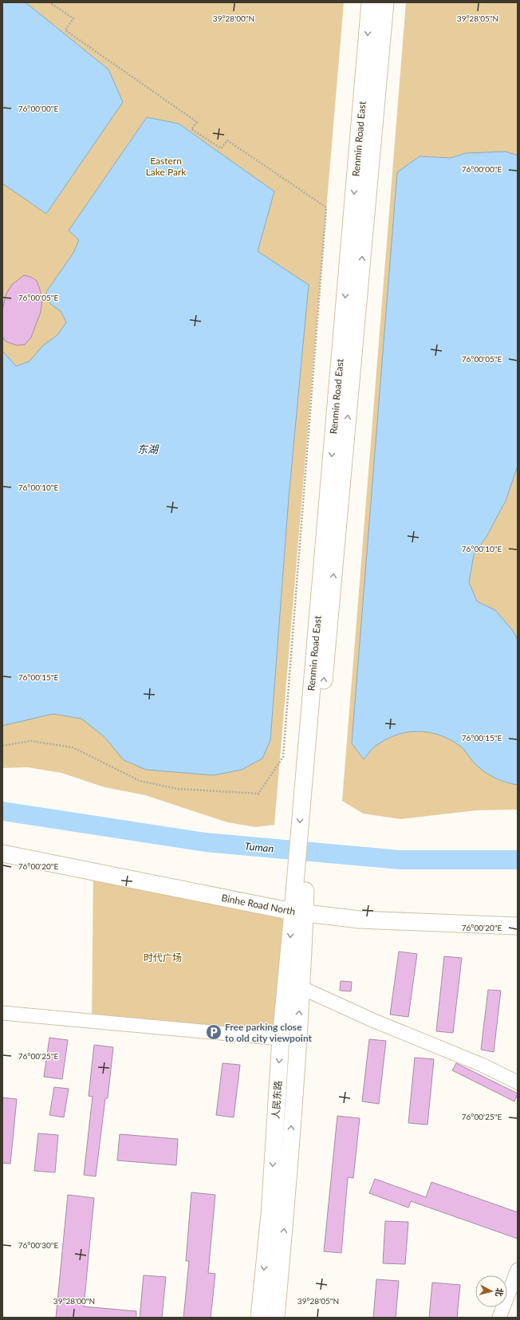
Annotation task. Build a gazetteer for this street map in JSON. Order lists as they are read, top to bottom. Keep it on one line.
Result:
{"streets":{"main road":["Renmin Road East","Binhe Road North","人民东路"]},"crossings":[["Renmin Road East","人民东路"],["Binhe Road North","人民东路"]],"water":["东湖","Tuman"],"parks":["Eastern Lake Park","时代广场"],"places":{"parking":["Free parking close to old city viewpoint"]},"north":"right","coordinates":["39°28'00\"N","39°28'05\"N","76°00'00\"E","76°00'05\"E","76°00'10\"E","76°00'15\"E","76°00'20\"E","76°00'25\"E","76°00'30\"E"]}
